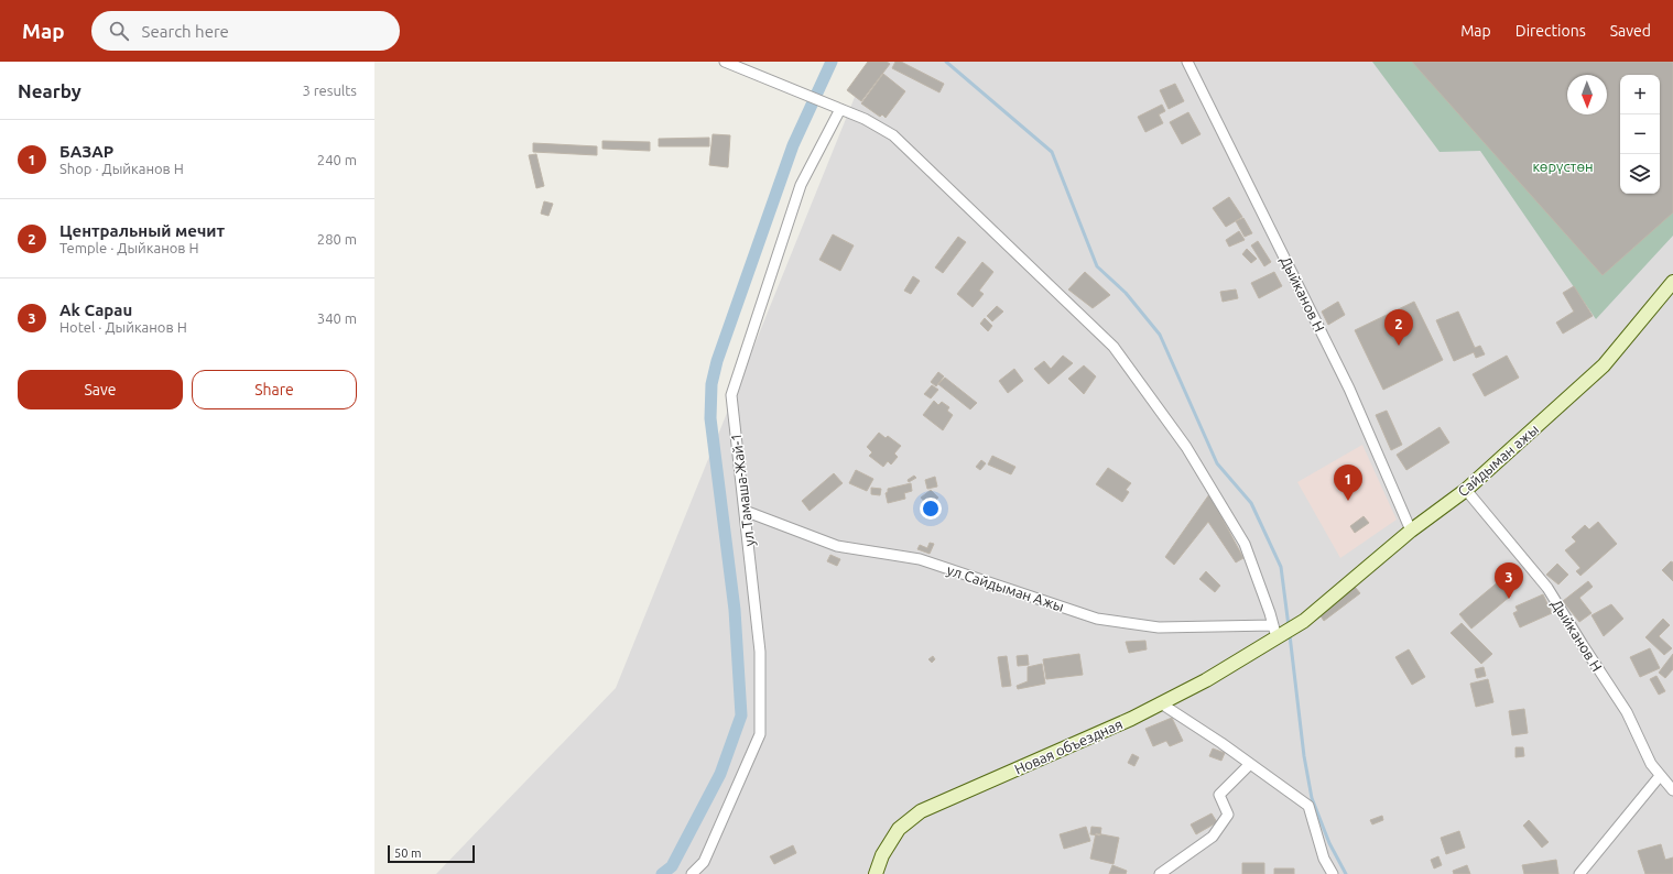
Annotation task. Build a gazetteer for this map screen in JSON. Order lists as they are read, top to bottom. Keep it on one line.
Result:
{"streets":{"main road":["Сайдыман ажы","Новая объездная"],"street":["Дыйканов Н","ул Тамаша-Жай-1","ул Сайдыман Ажы"]},"crossings":[["Дыйканов Н","Сайдыман ажы"],["Сайдыман ажы","ул Сайдыман Ажы"],["Сайдыман ажы","Новая объездная"],["ул Тамаша-Жай-1","ул Сайдыман Ажы"],["ул Сайдыман Ажы","Новая объездная"]],"parks":["көрүстөн"],"scale_bar":"50 m","north":"bottom","page":{"header":"Map","search":"Search here","nav":["Map","Directions","Saved"],"heading":["Nearby","3 results"],"map_buttons":["+","−"],"list":[{"mark":"1","name":"БАЗАР","note":"Shop · Дыйканов Н","value":"240 m"},{"mark":"2","name":"Центральный мечит","note":"Temple · Дыйканов Н","value":"280 m"},{"mark":"3","name":"Ak Capau","note":"Hotel · Дыйканов Н","value":"340 m"}],"pins":["2","1","3"],"buttons":["Save","Share"],"scale":"50 m"}}
